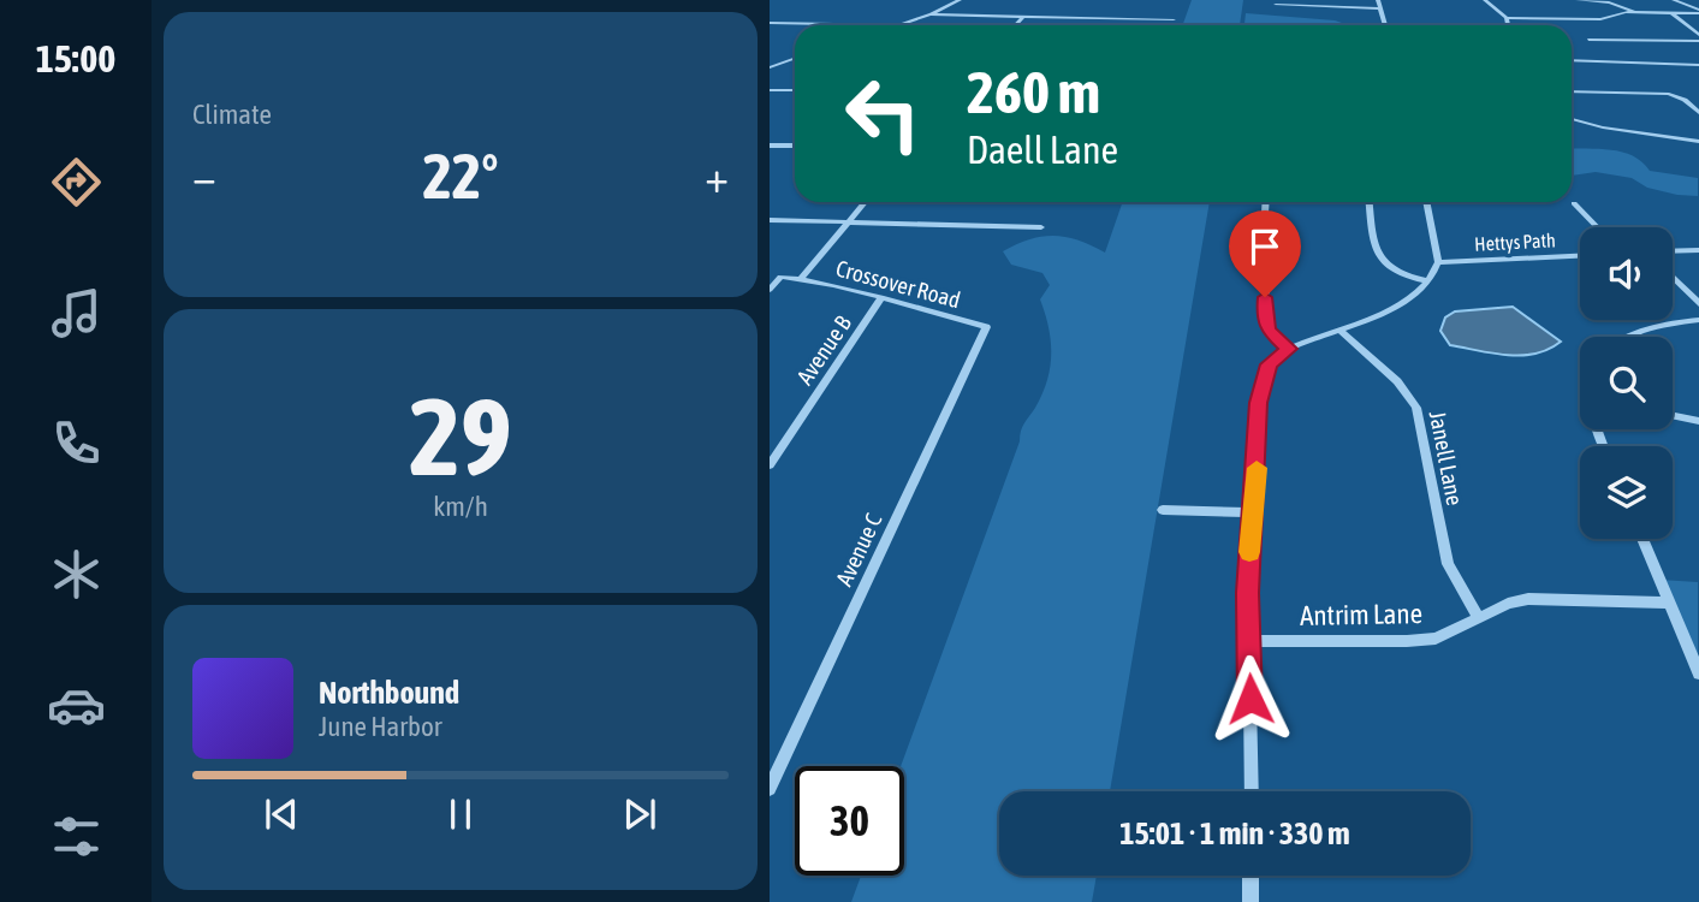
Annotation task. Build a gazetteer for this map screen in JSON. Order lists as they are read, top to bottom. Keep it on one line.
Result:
{"streets":{"street":["Hettys Path","Crossover Road","Avenue B","Janell Lane","Avenue C","Antrim Lane"]},"crossings":[["Crossover Road","Avenue B"],["Crossover Road","Avenue C"],["Janell Lane","Antrim Lane"]],"page":{"tabs":"15:00","tile":["Climate",["29","km/h"]],"turn":["260 m","Daell Lane"],"heat":["−","22°","+"],"song":["Northbound","June Harbor"],"limit":"30","trip":"15:01 · 1 min · 330 m"}}
